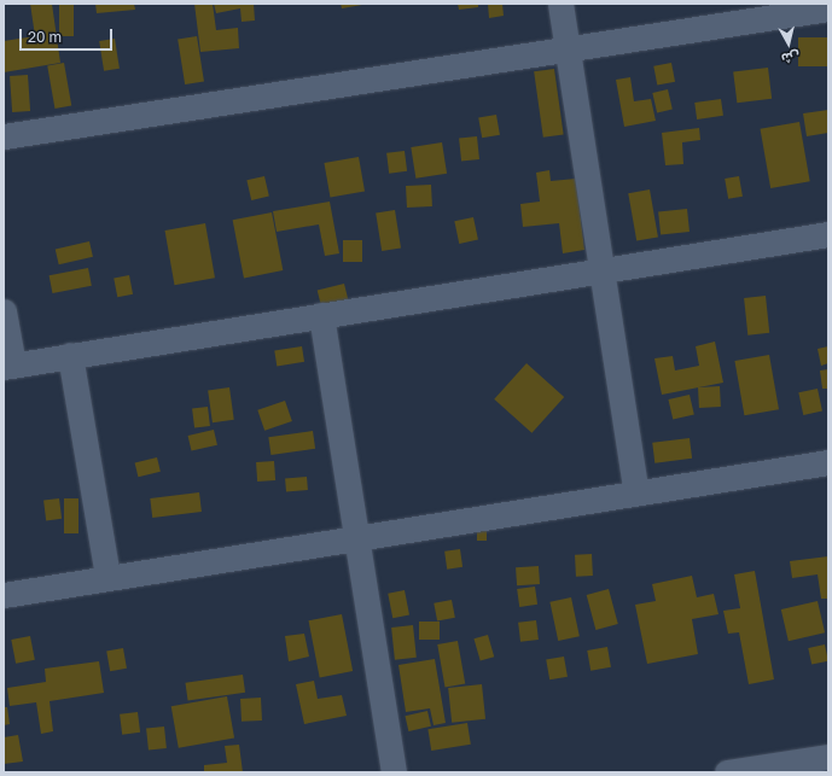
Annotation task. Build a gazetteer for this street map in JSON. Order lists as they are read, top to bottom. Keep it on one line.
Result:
{"scale_bar":"20 m","north":"bottom"}
